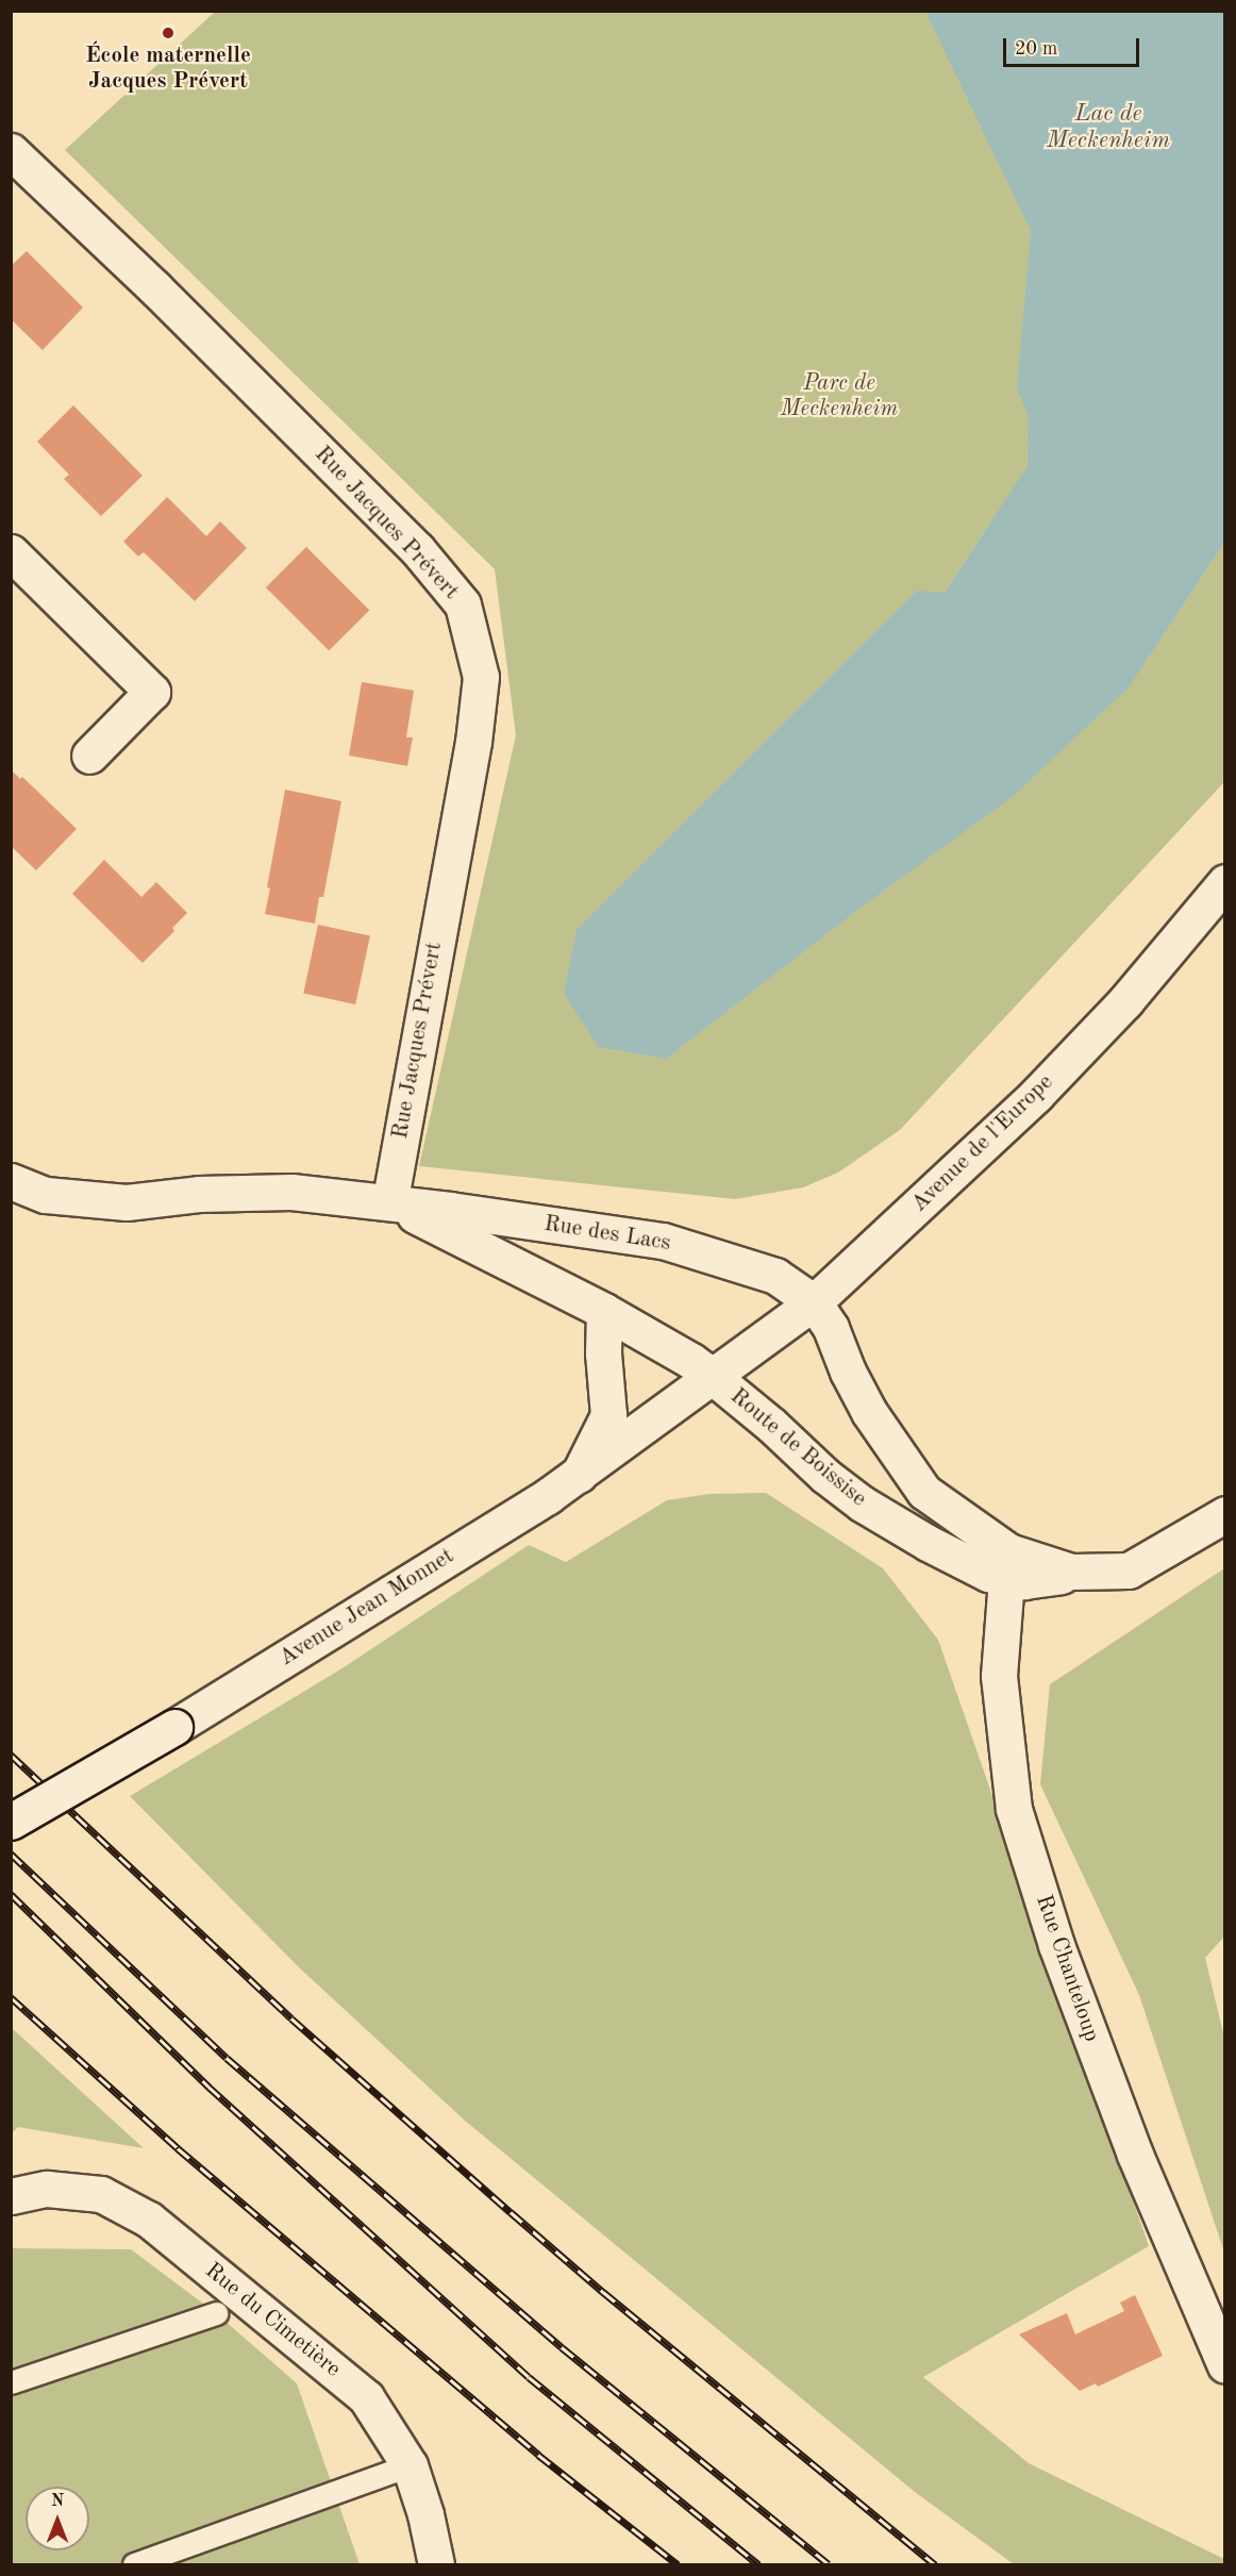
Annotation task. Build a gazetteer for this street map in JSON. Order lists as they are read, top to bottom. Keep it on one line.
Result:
{"streets":{"street":["Rue Jacques Prévert","Avenue de l'Europe","Rue des Lacs","Route de Boissise","Avenue Jean Monnet","Rue Chanteloup","Rue du Cimetière"]},"crossings":[["Rue Jacques Prévert","Rue des Lacs"],["Avenue de l'Europe","Rue des Lacs"],["Avenue de l'Europe","Route de Boissise"],["Avenue de l'Europe","Avenue Jean Monnet"],["Rue des Lacs","Route de Boissise"],["Rue des Lacs","Avenue Jean Monnet"],["Route de Boissise","Avenue Jean Monnet"],["Route de Boissise","Rue Chanteloup"]],"water":["Lac de Meckenheim"],"parks":["Parc de Meckenheim"],"places":["École maternelle Jacques Prévert"],"scale_bar":"20 m","north":"top"}
